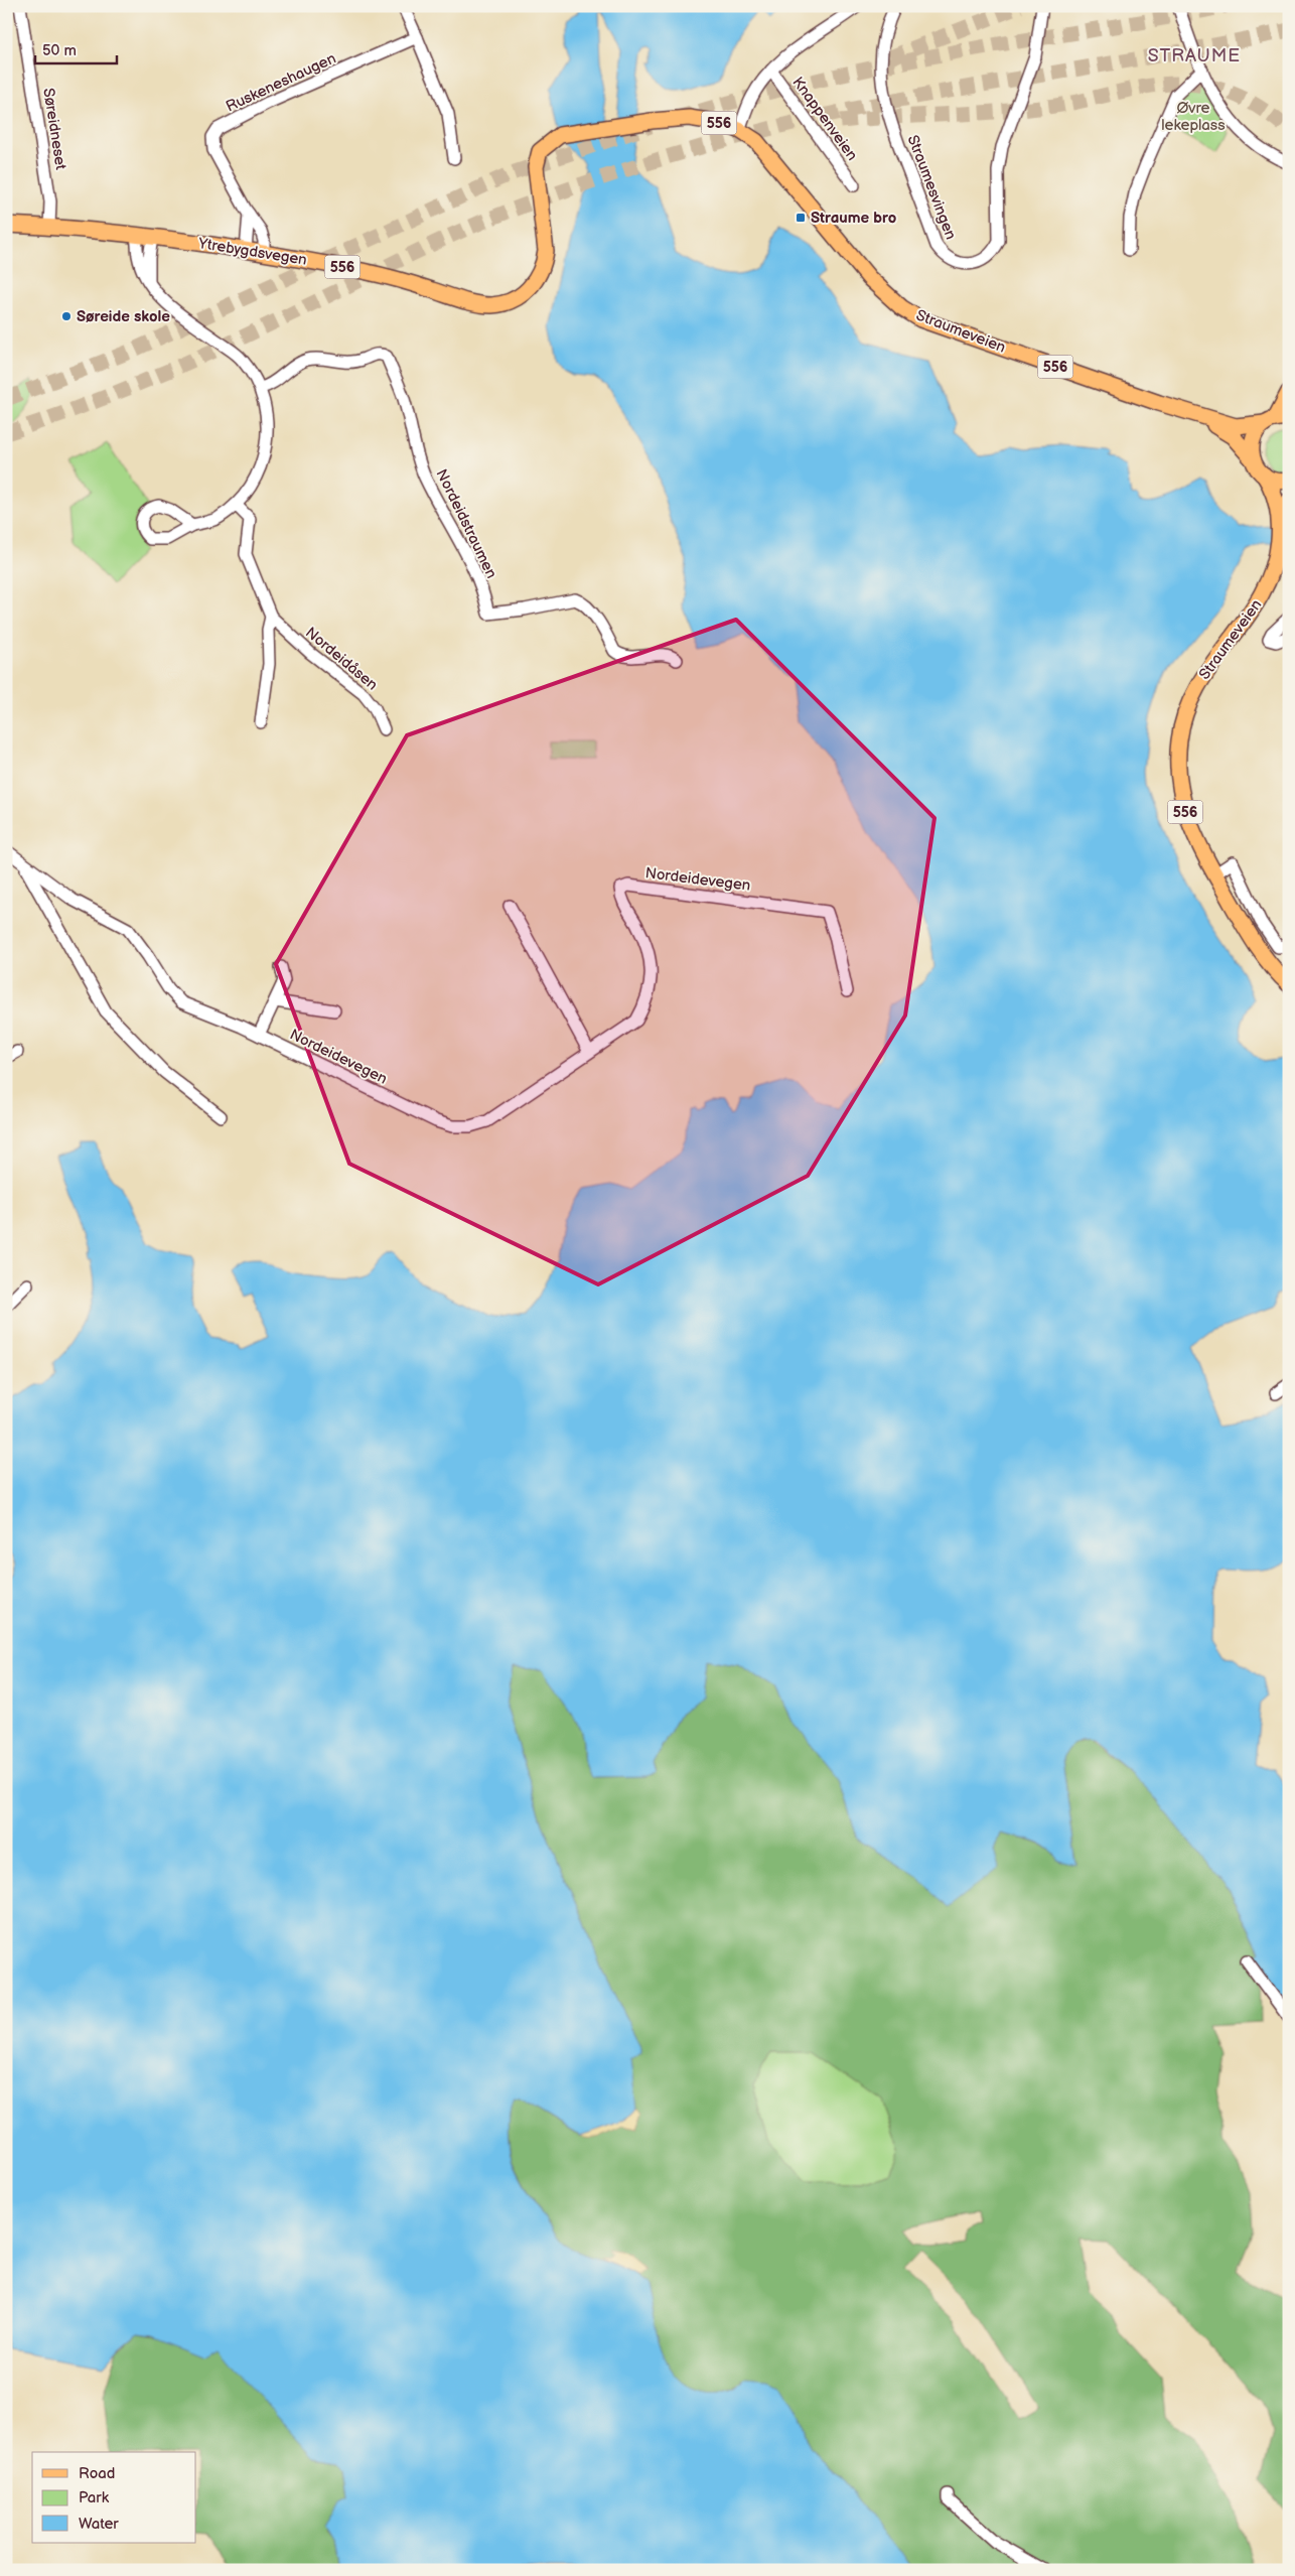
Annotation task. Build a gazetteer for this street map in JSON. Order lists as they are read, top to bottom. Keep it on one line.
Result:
{"streets":{"main road":["556","Ytrebygdsvegen","Straumeveien"],"street":["Ruskeneshaugen","Knappenveien","Søreidneset","Straumesvingen","Nordeidstraumen","Nordeidåsen","Nordeidevegen"]},"crossings":[["Ruskeneshaugen","Ytrebygdsvegen"],["Knappenveien","Straumeveien"],["556","Straumeveien"],["Søreidneset","Ytrebygdsvegen"],["Ytrebygdsvegen","Straumeveien"]],"districts":["STRAUME"],"parks":["Øvre lekeplass"],"places":{"transit":["Straume bro"],"other":["Søreide skole"]},"legend":["Road","Park","Water"],"scale_bar":"50 m"}
